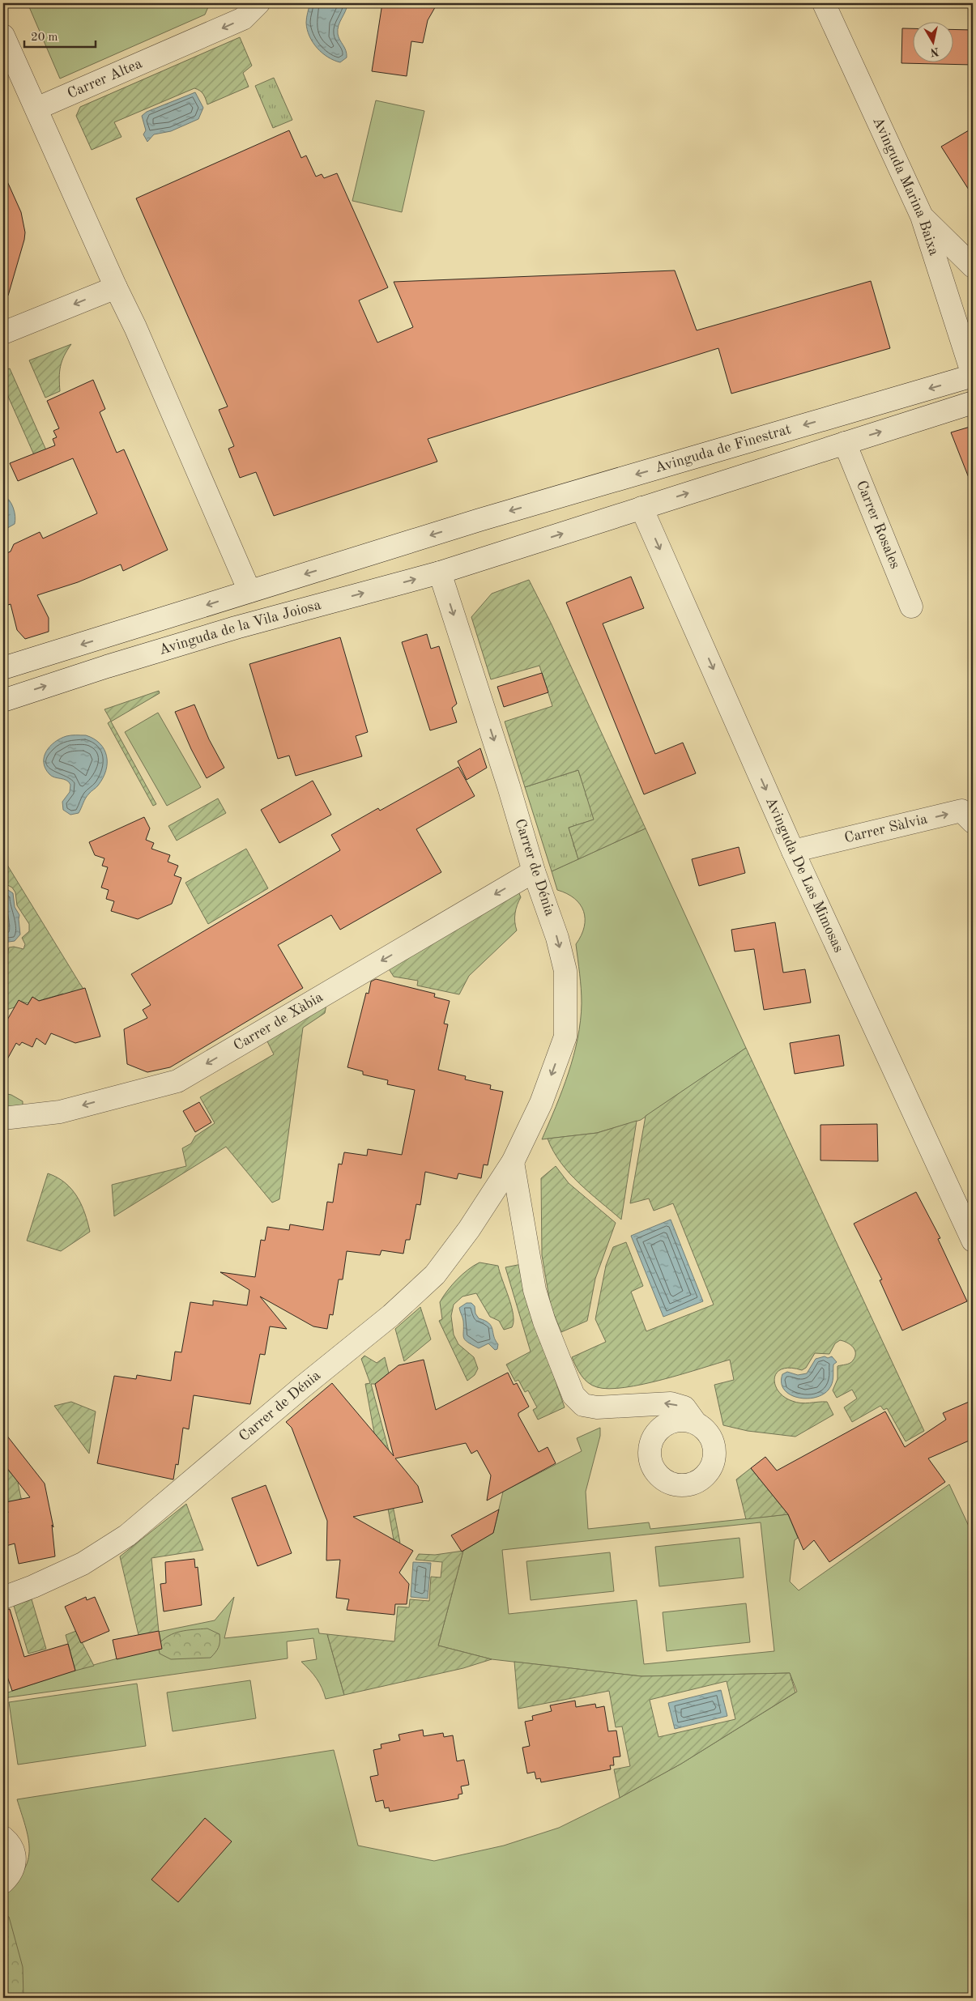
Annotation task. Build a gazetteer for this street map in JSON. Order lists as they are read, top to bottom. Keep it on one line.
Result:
{"streets":{"street":["Carrer Altea","Avinguda Marina Baixa","Avinguda de Finestrat","Carrer Rosales","Avinguda de la Vila Joiosa","Carrer Sàlvia","Carrer de Dénia","Avinguda De Las Mimosas","Carrer de Xàbia"]},"crossings":[["Avinguda Marina Baixa","Avinguda de Finestrat"],["Avinguda de Finestrat","Carrer Rosales"],["Avinguda de Finestrat","Avinguda de la Vila Joiosa"],["Avinguda de Finestrat","Avinguda De Las Mimosas"],["Avinguda de la Vila Joiosa","Carrer de Dénia"],["Carrer Sàlvia","Avinguda De Las Mimosas"],["Carrer de Dénia","Carrer de Xàbia"]],"one_way":["Carrer Altea","Carrer Sàlvia","Carrer de Dénia","Avinguda De Las Mimosas","Carrer de Xàbia"],"scale_bar":"20 m","north":"bottom"}
